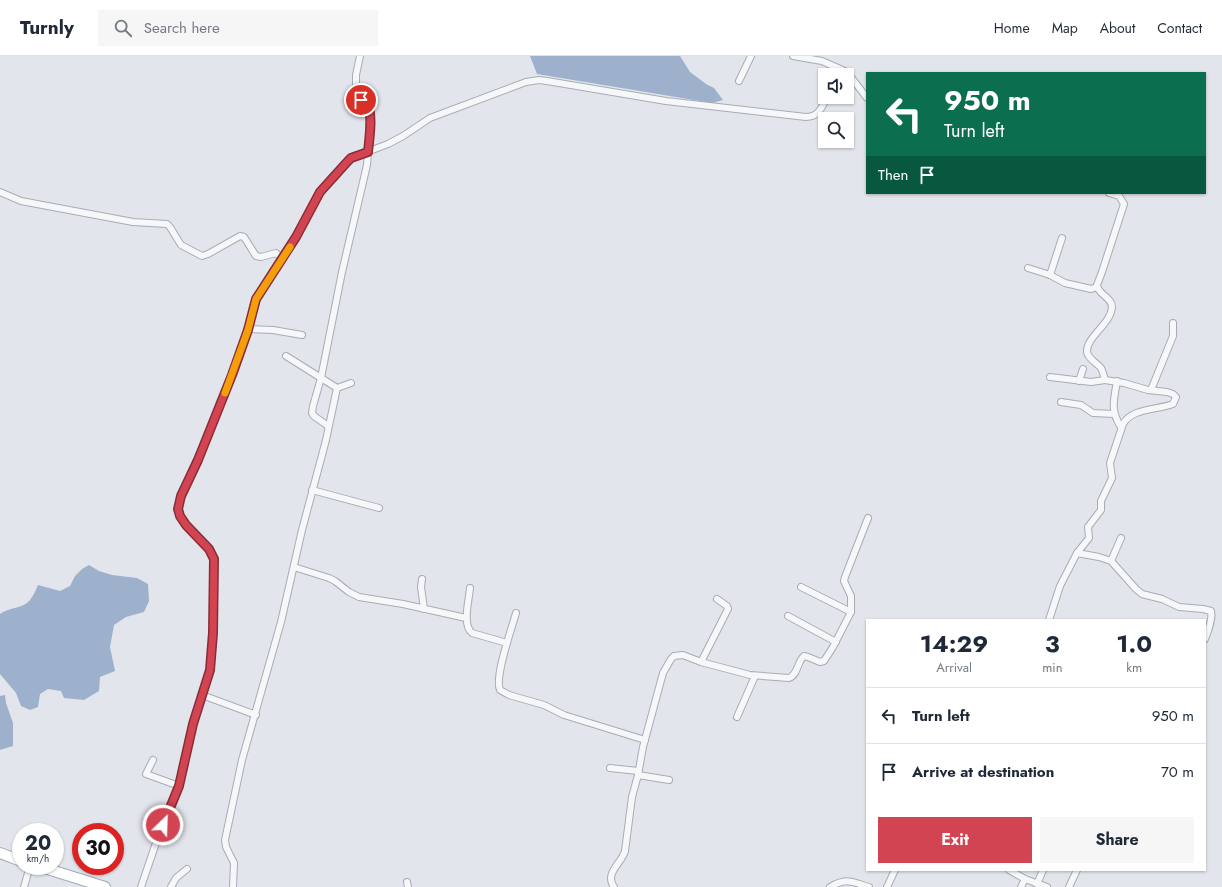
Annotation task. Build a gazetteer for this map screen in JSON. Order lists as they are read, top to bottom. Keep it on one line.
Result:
{"page":{"header":"Turnly","search":"Search here","nav":["Home","Map","About","Contact"],"turn":["950 m","Turn left"],"then":"Then","eta":["14:29","Arrival","3","min","1.0","km"],"list":[{"name":"Turn left","value":"950 m"},{"name":"Arrive at destination","value":"70 m"}],"buttons":["Exit","Share"],"speed":"20 km/h","limit":"30"}}
